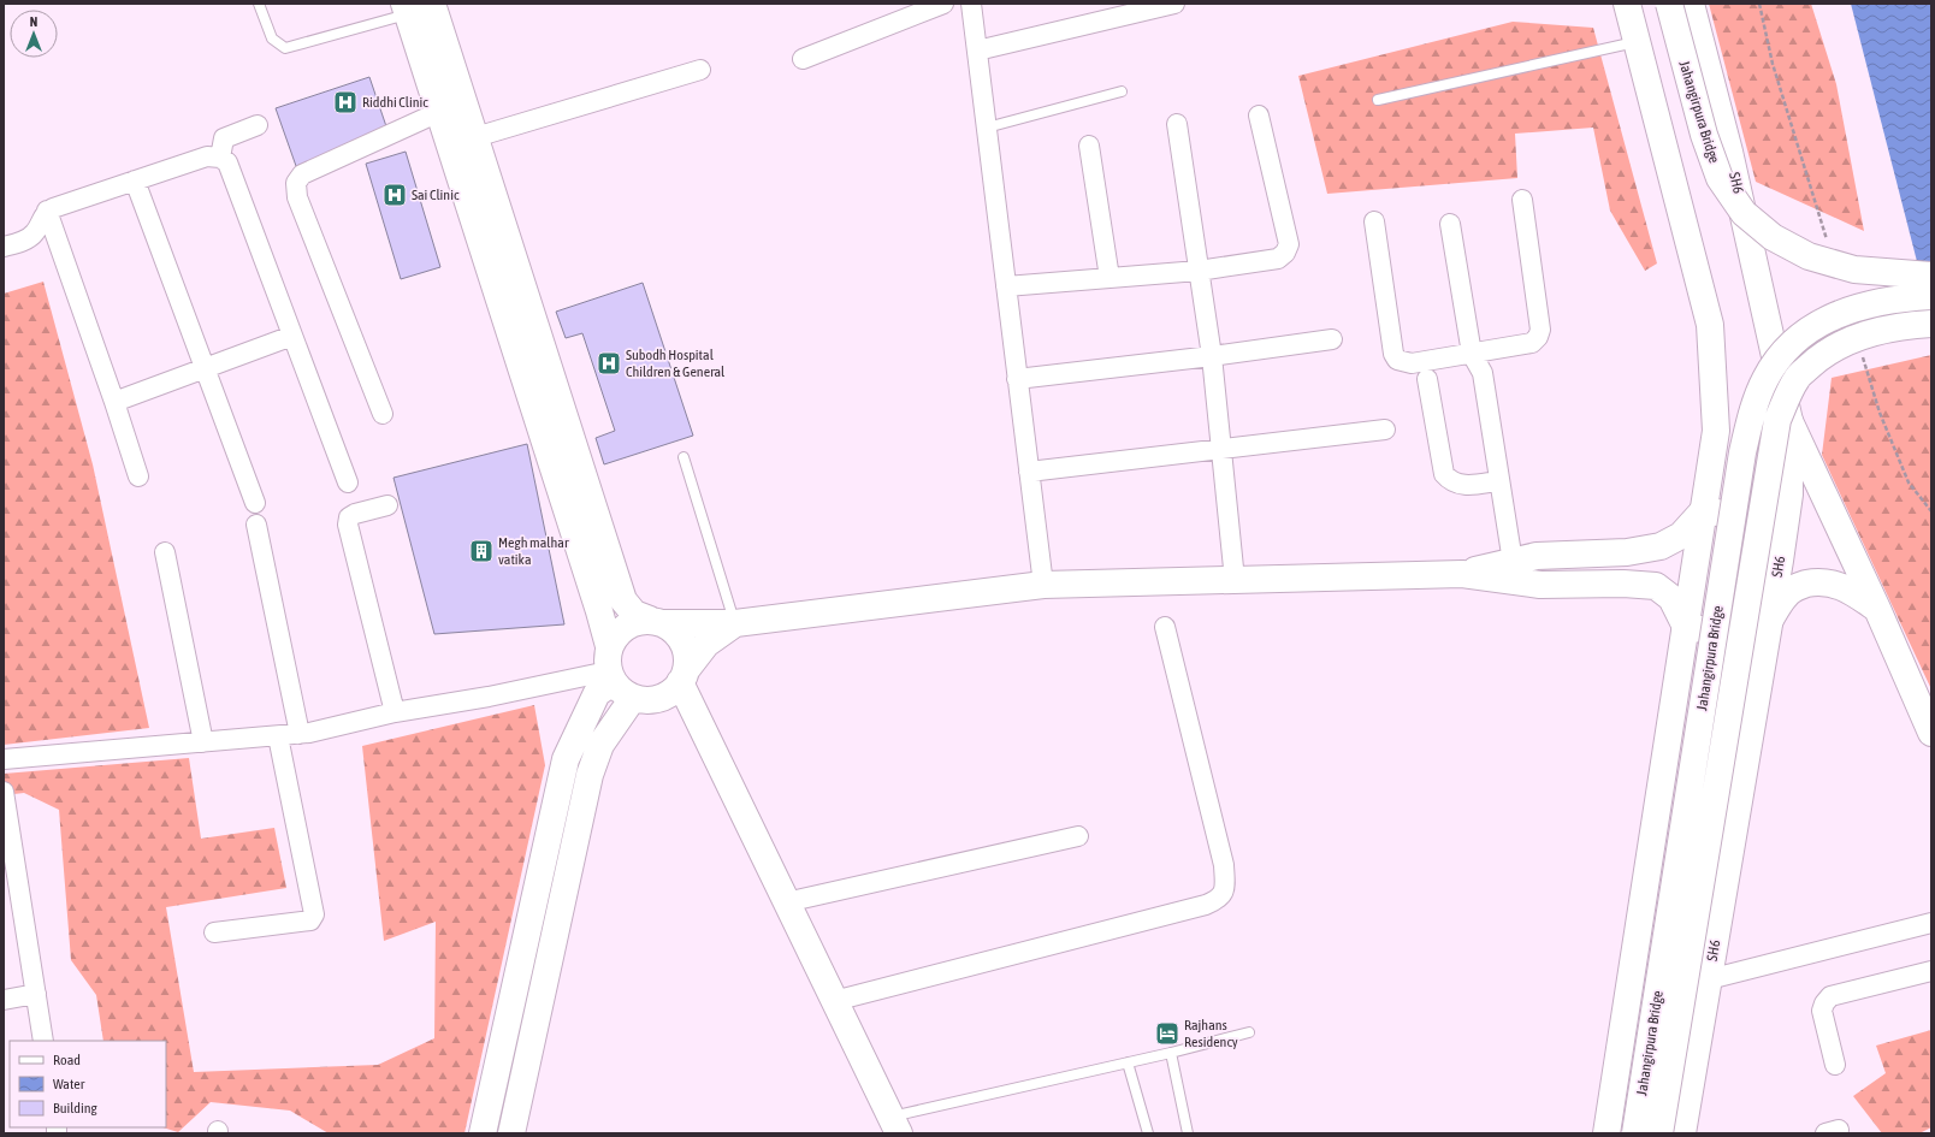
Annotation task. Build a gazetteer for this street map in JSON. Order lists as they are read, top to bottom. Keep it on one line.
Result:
{"streets":{"street":["Jahangirpura Bridge","SH6"]},"places":{"hospital":["Riddhi Clinic","Sai Clinic","Subodh Hospital Children & General"],"building":["Megh malhar vatika"],"hotel":["Rajhans Residency"]},"legend":["Road","Water","Building"],"north":"top"}
